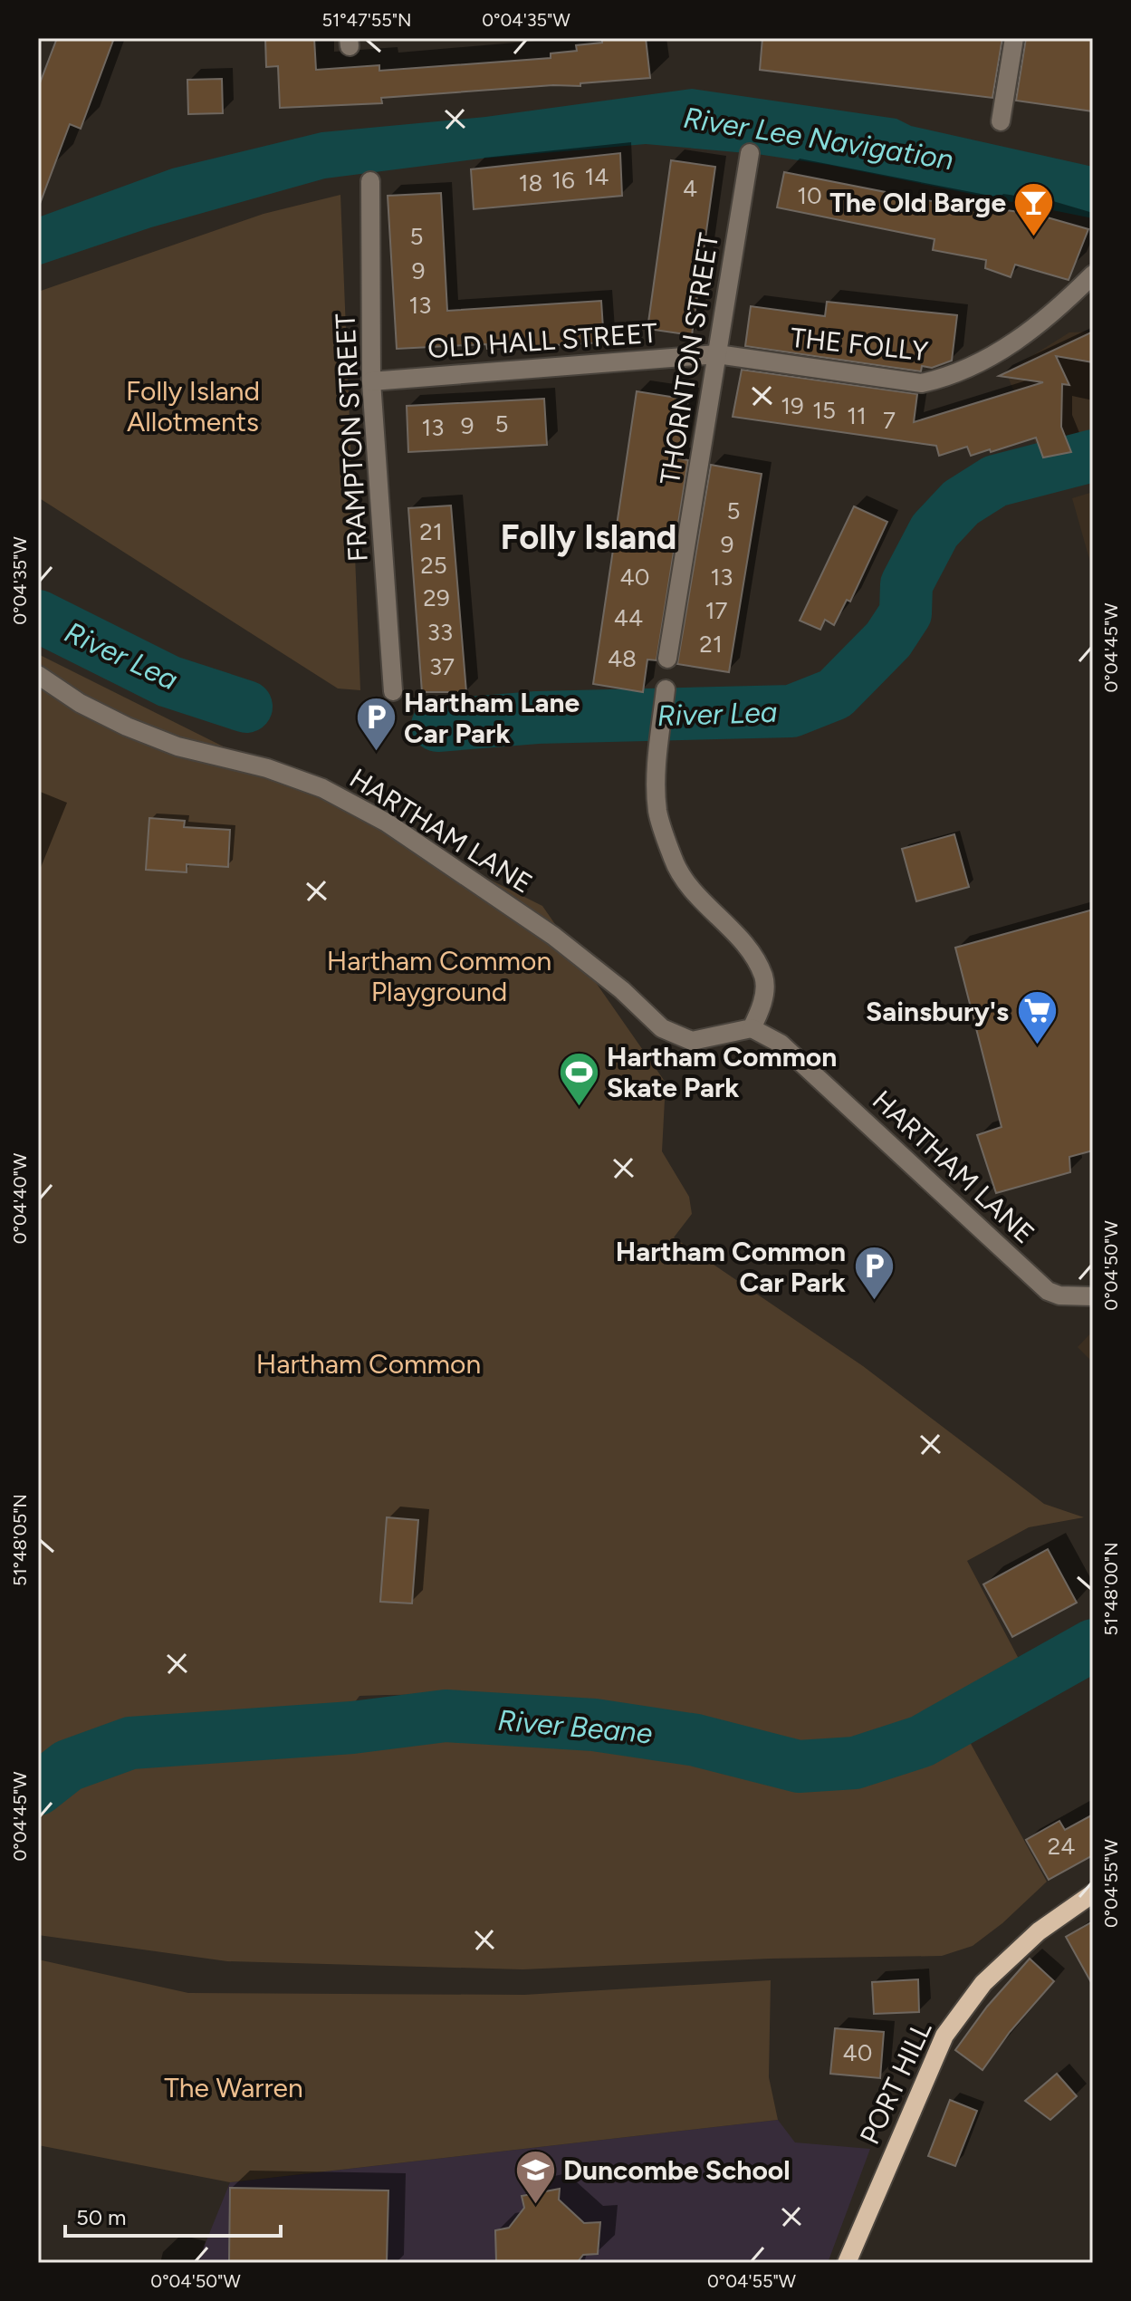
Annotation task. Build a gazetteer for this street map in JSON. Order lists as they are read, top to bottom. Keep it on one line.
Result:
{"streets":{"main road":["PORT HILL"],"street":["OLD HALL STREET","THE FOLLY","THORNTON STREET","FRAMPTON STREET","HARTHAM LANE"]},"crossings":[["OLD HALL STREET","THE FOLLY"],["OLD HALL STREET","THORNTON STREET"],["OLD HALL STREET","FRAMPTON STREET"],["THE FOLLY","THORNTON STREET"]],"districts":["Folly Island"],"water":["River Lee Navigation","River Lea","River Beane"],"parks":["Folly Island Allotments","Hartham Common Playground","Hartham Common","The Warren"],"places":{"bar":["The Old Barge"],"parking":["Hartham Lane Car Park","Hartham Common Car Park"],"supermarket":["Sainsbury's"],"sports":["Hartham Common Skate Park"],"school or university":["Duncombe School"]},"house_numbers":["14","16","18","4","10","5","9","13","19","15","11","7","5","9","13","5","21","9","25","40","13","29","17","44","33","21","48","37","24","40"],"scale_bar":"50 m","coordinates":["51°47'55\"N","0°04'35\"W","0°04'45\"W","0°04'40\"W","0°04'50\"W","51°48'05\"N","51°48'00\"N","0°04'55\"W"]}
